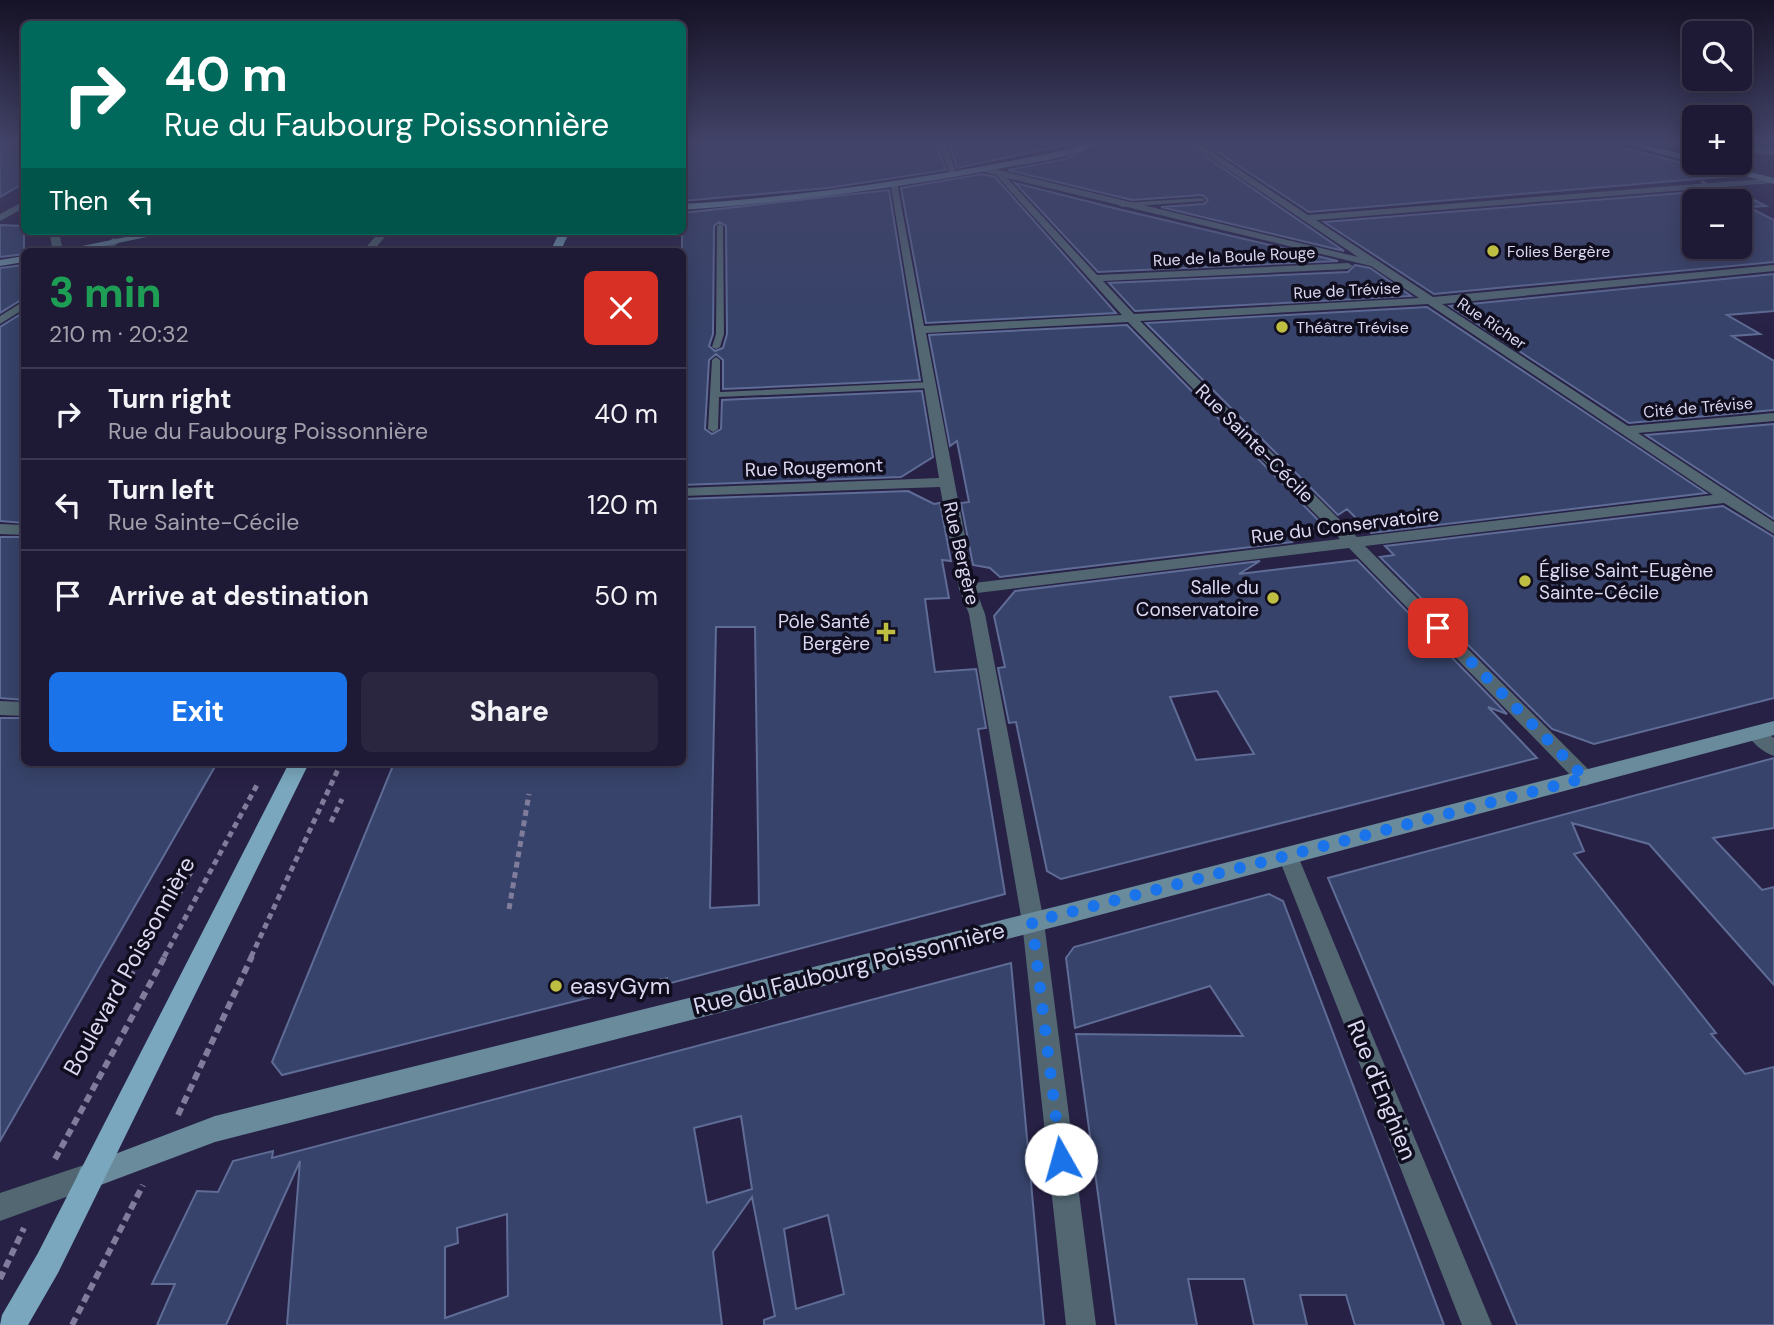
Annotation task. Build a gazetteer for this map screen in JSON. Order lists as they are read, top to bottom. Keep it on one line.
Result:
{"streets":{"street":["Rue de la Boule Rouge","Rue de Trévise","Rue Richer","Cité de Trévise","Rue Sainte-Cécile","Rue Rougemont","Rue du Conservatoire","Rue Bergère","Rue du Faubourg Poissonnière","Rue d'Enghien"],"path":["Boulevard Poissonnière"]},"crossings":[["Rue de la Boule Rouge","Rue Richer"],["Rue de la Boule Rouge","Rue Sainte-Cécile"],["Rue de Trévise","Rue Richer"],["Rue de Trévise","Rue Sainte-Cécile"],["Rue de Trévise","Rue Bergère"],["Rue Richer","Cité de Trévise"],["Rue Richer","Rue du Conservatoire"],["Rue Sainte-Cécile","Rue du Conservatoire"],["Rue Sainte-Cécile","Rue du Faubourg Poissonnière"],["Rue Rougemont","Rue Bergère"],["Rue du Conservatoire","Rue Bergère"],["Rue Bergère","Rue du Faubourg Poissonnière"],["Rue du Faubourg Poissonnière","Rue d'Enghien"]],"places":{"other":["Folies Bergère","Théâtre Trévise","Église Saint-Eugène Sainte-Cécile","Salle du Conservatoire","easyGym"],"health":["Pôle Santé Bergère"]},"page":{"map_buttons":["+","−"],"turn":["40 m","Rue du Faubourg Poissonnière"],"then":"Then","heading":["3 min","210 m · 20:32"],"list":[{"name":"Turn right","note":"Rue du Faubourg Poissonnière","value":"40 m"},{"name":"Turn left","note":"Rue Sainte-Cécile","value":"120 m"},{"name":"Arrive at destination","value":"50 m"}],"buttons":["Exit","Share"]}}
